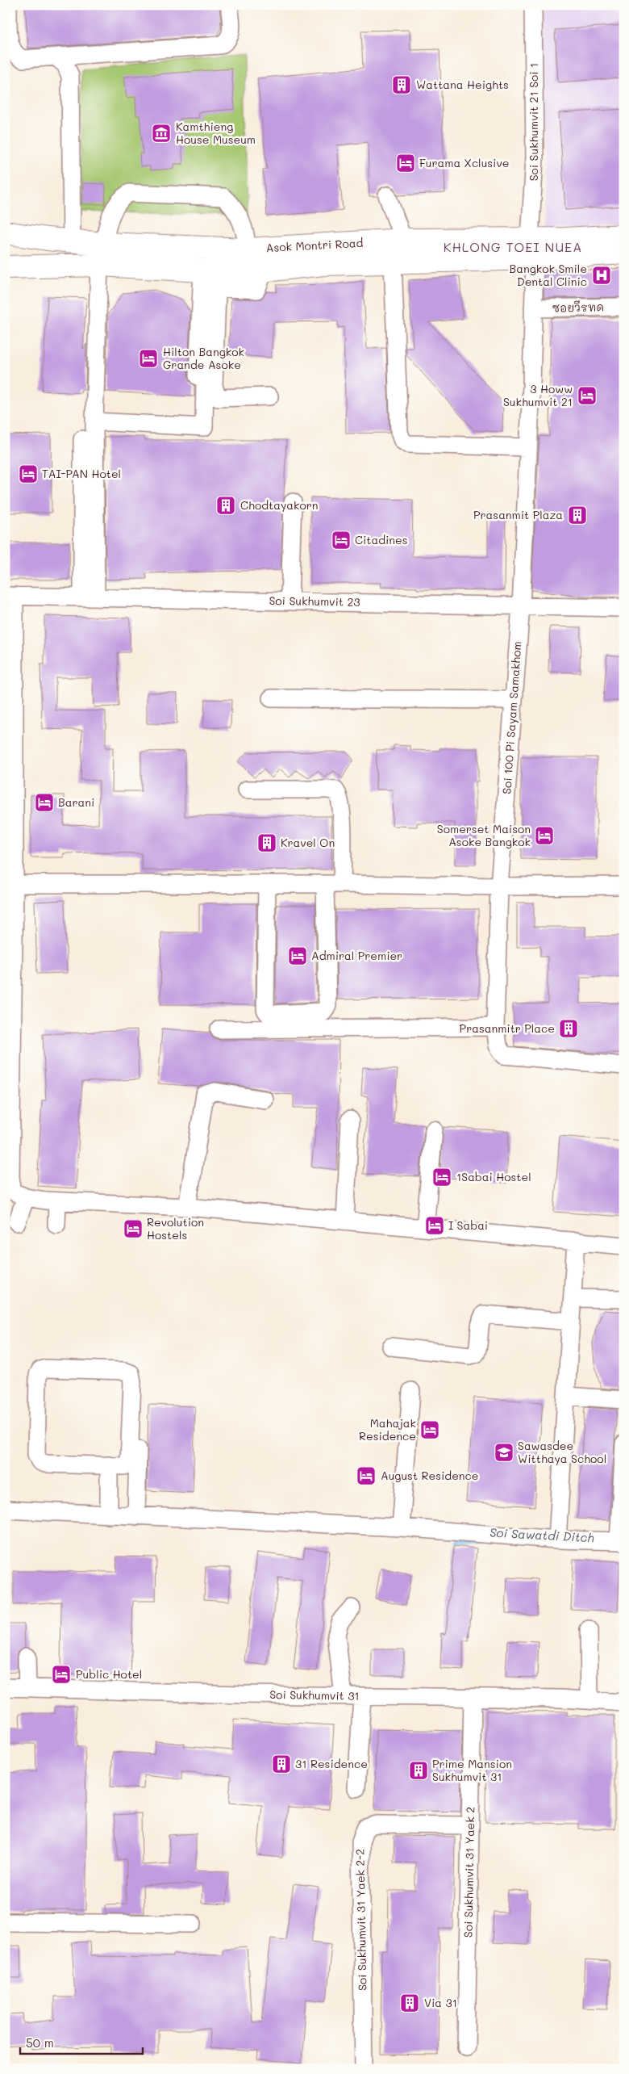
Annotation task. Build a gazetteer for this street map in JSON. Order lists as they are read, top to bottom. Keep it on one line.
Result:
{"streets":{"main road":["Asok Montri Road"],"street":["Soi Sukhumvit 21 Soi 1","ซอยวีรทด","Soi Sukhumvit 23","Soi 100 Pi Sayam Samakhom","Soi Sukhumvit 31","Soi Sukhumvit 31 Yaek 2","Soi Sukhumvit 31 Yaek 2-2"]},"crossings":[["Soi Sukhumvit 21 Soi 1","Asok Montri Road"],["Soi Sukhumvit 21 Soi 1","Soi 100 Pi Sayam Samakhom"],["Asok Montri Road","Soi 100 Pi Sayam Samakhom"],["ซอยวีรทด","Soi 100 Pi Sayam Samakhom"],["Soi Sukhumvit 23","Soi 100 Pi Sayam Samakhom"],["Soi Sukhumvit 31","Soi Sukhumvit 31 Yaek 2"],["Soi Sukhumvit 31 Yaek 2","Soi Sukhumvit 31 Yaek 2-2"]],"districts":["KHLONG TOEI NUEA"],"water":["Soi Sawatdi Ditch"],"places":{"building":["Wattana Heights","Chodtayakorn","Prasanmit Plaza","Kravel On","Prasanmitr Place","31 Residence","Prime Mansion Sukhumvit 31","Via 31"],"museum":["Kamthieng House Museum"],"hotel":["Furama Xclusive","Hilton Bangkok Grande Asoke","3 Howw Sukhumvit 21","TAI-PAN Hotel","Citadines","Barani","Somerset Maison Asoke Bangkok","Admiral Premier","1Sabai Hostel","I Sabai","Revolution Hostels","Mahajak Residence","August Residence","Public Hotel"],"hospital":["Bangkok Smile Dental Clinic"],"school or university":["Sawasdee Witthaya School"]},"scale_bar":"50 m"}
